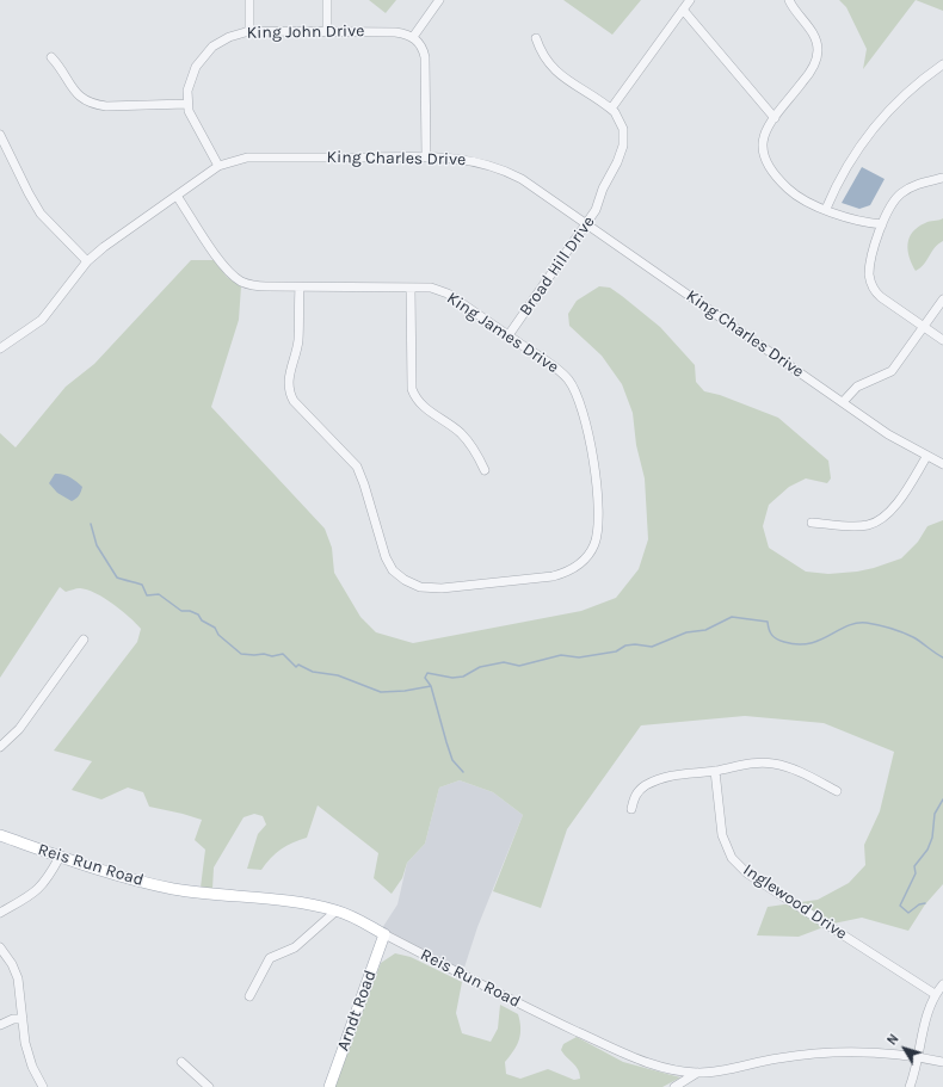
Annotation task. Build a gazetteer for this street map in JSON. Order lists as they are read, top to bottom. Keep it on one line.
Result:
{"streets":{"main road":["Reis Run Road","Arndt Road"],"street":["King John Drive","King Charles Drive","Broad Hill Drive","King James Drive","Inglewood Drive"]},"crossings":[["King John Drive","King Charles Drive"],["King Charles Drive","Broad Hill Drive"],["King Charles Drive","King James Drive"],["Broad Hill Drive","King James Drive"],["Reis Run Road","Arndt Road"]],"north":"top left"}
